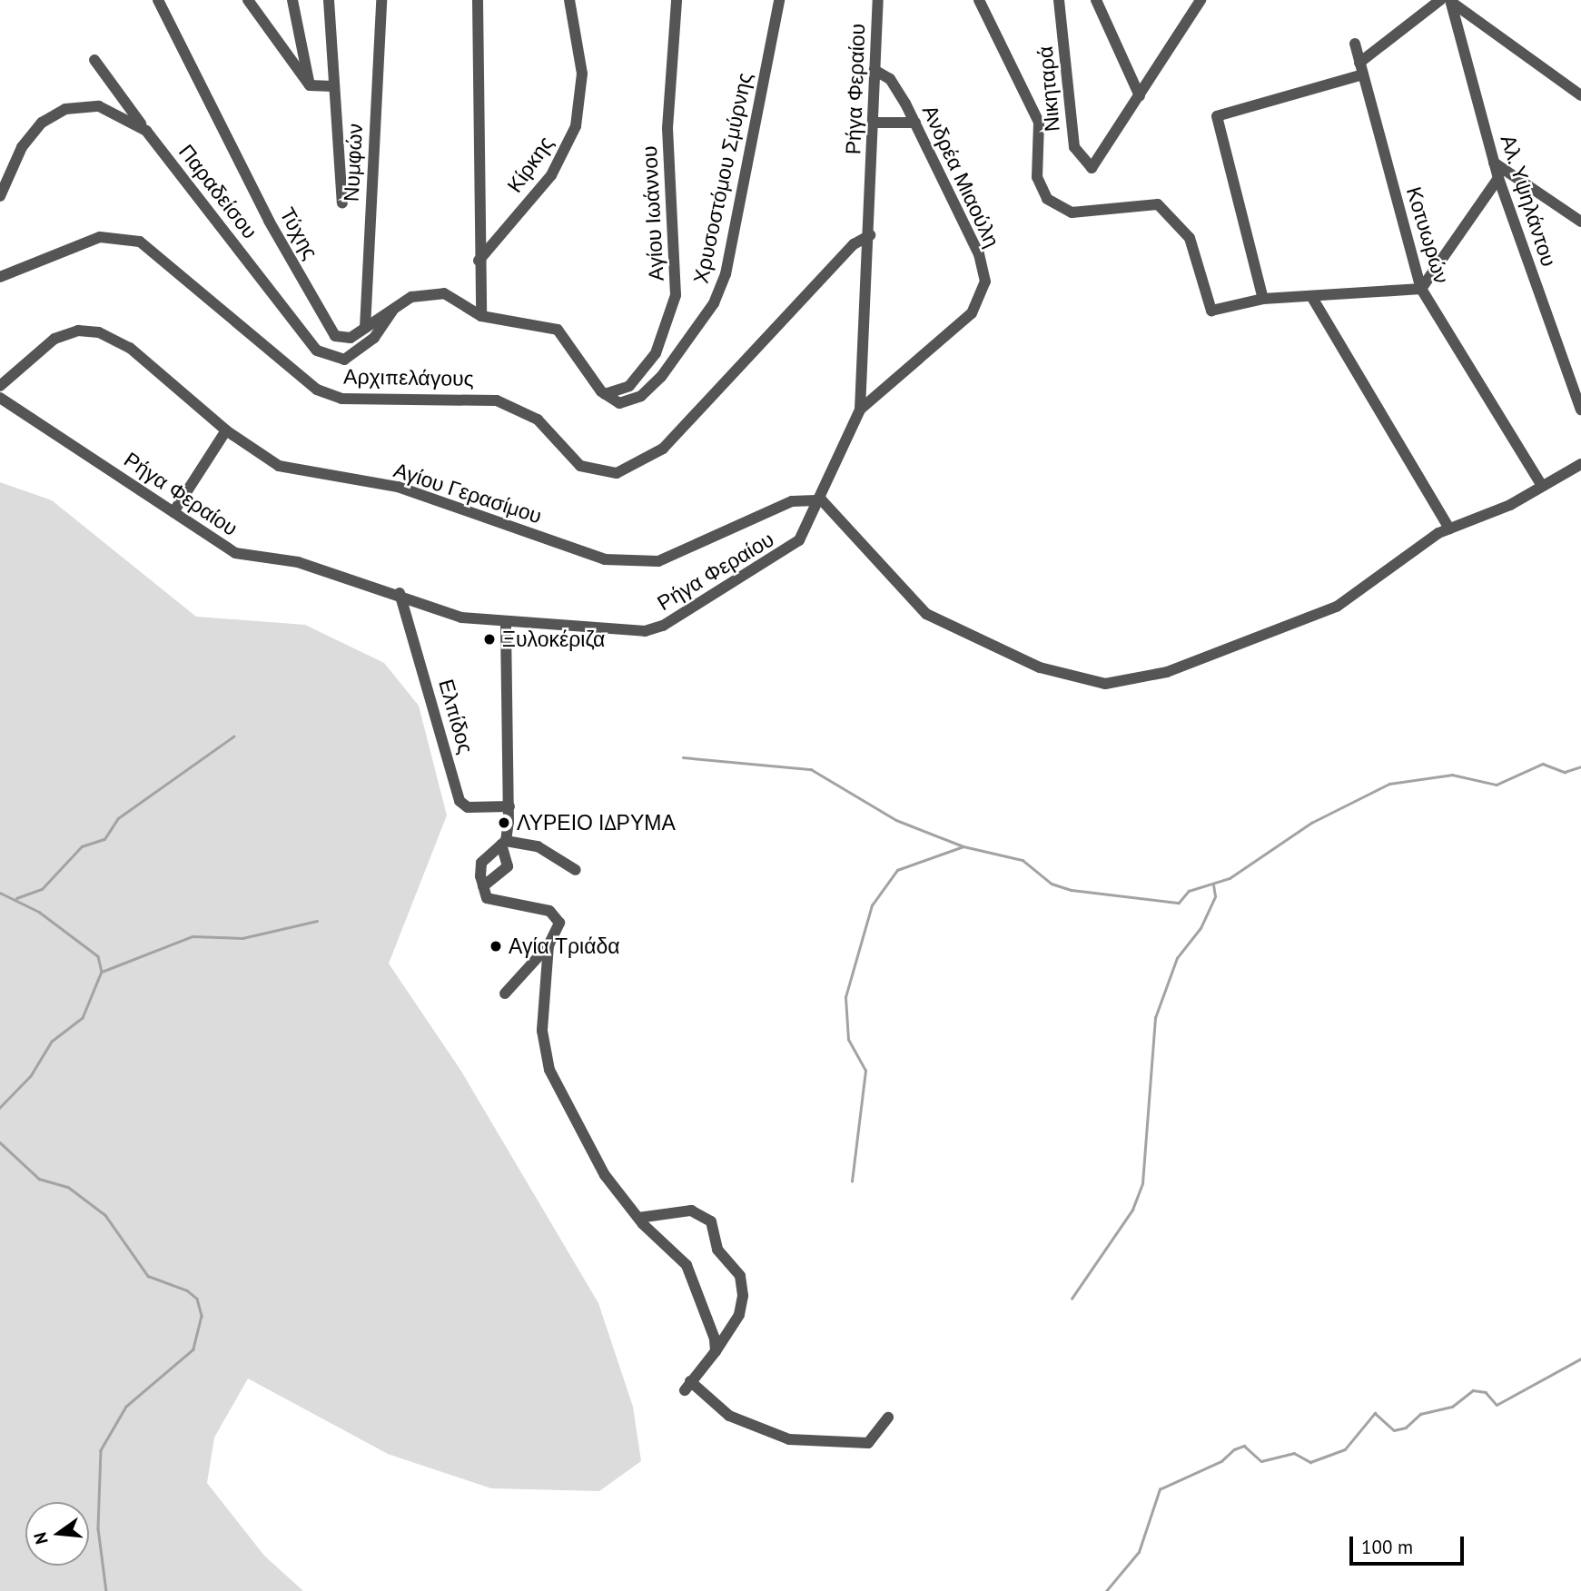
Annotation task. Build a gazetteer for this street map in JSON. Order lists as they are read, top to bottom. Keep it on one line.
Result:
{"streets":{"street":["Ρήγα Φεραίου","Νικηταρά","Νυμφών","Κίρκης","Ανδρέα Μιαούλη","Χρυσοστόμου Σμύρνης","Παραδείσου","Αλ. Υψηλάντου","Αγίου Ιωάννου","Τύχης","Κοτυωρών","Αρχιπελάγους","Αγίου Γερασίμου","Ελπίδος"]},"crossings":[["Ρήγα Φεραίου","Ανδρέα Μιαούλη"],["Ρήγα Φεραίου","Αρχιπελάγους"],["Ρήγα Φεραίου","Αγίου Γερασίμου"],["Ρήγα Φεραίου","Ελπίδος"],["Νυμφών","Τύχης"],["Χρυσοστόμου Σμύρνης","Αγίου Ιωάννου"],["Παραδείσου","Τύχης"]],"places":["Ξυλοκέριζα","ΛΥΡΕΙΟ ΙΔΡΥΜΑ","Αγία Τριάδα"],"scale_bar":"100 m","north":"left"}
